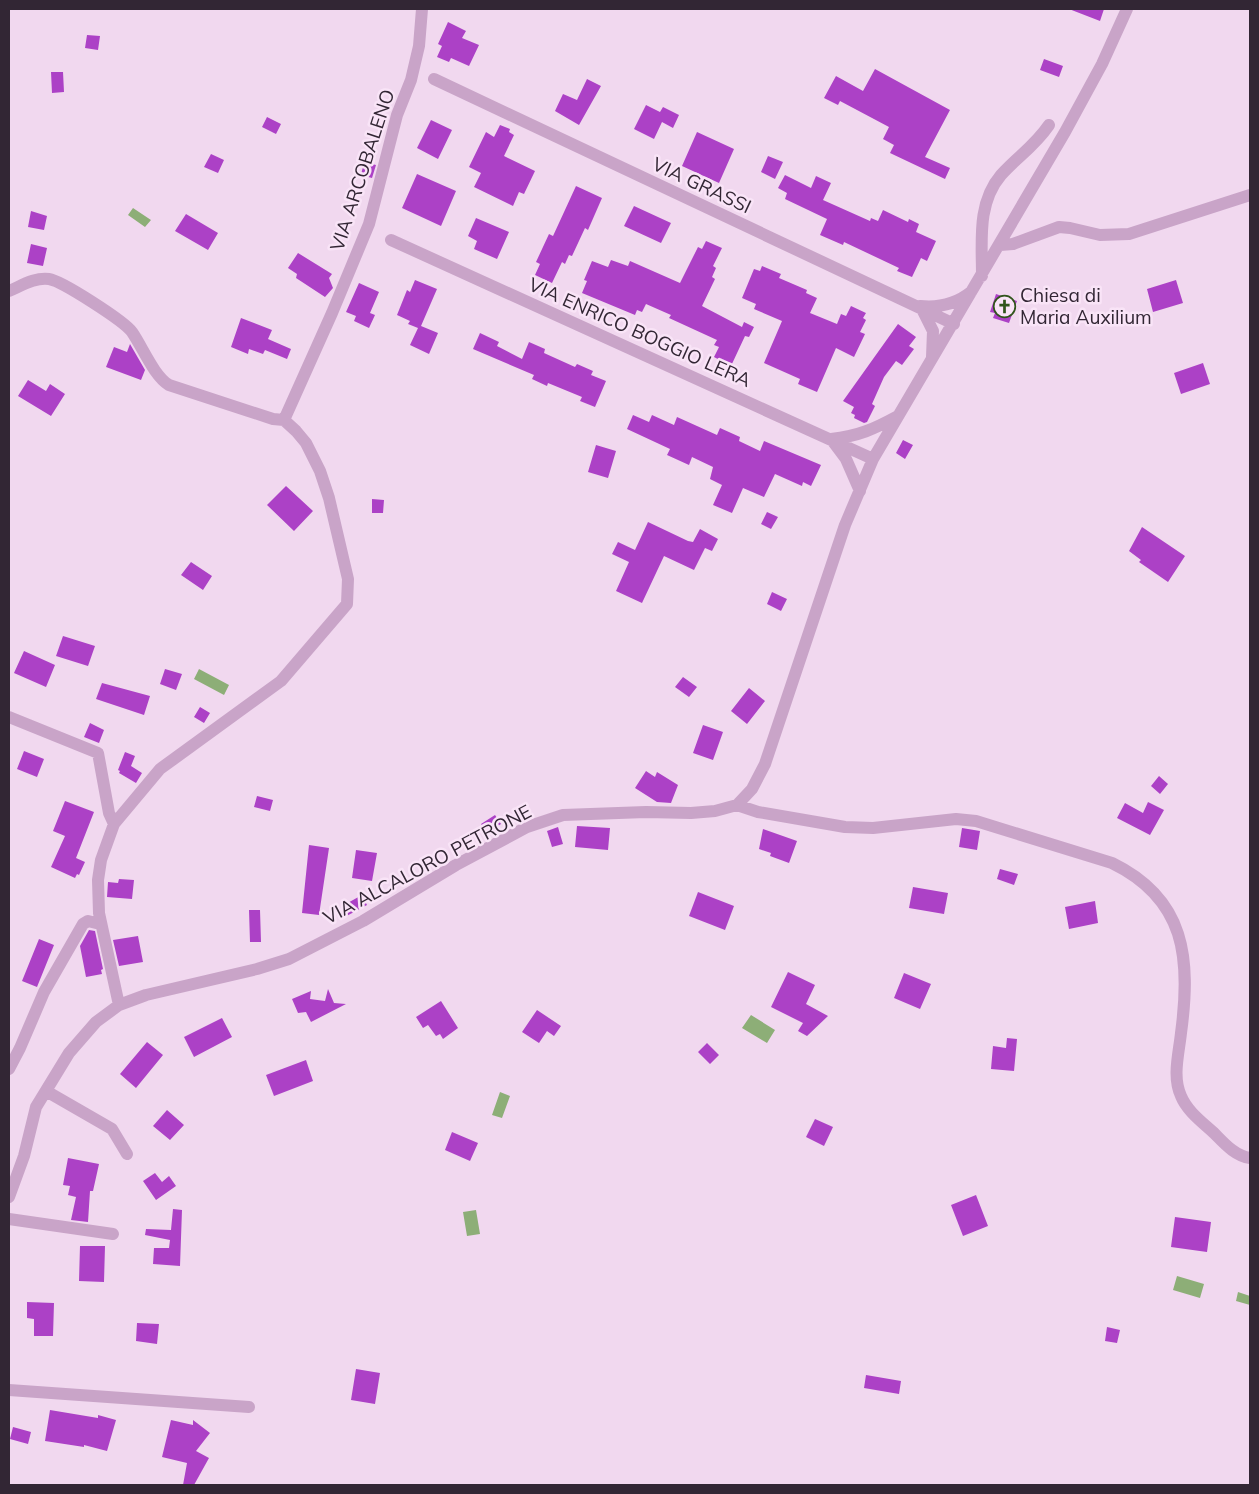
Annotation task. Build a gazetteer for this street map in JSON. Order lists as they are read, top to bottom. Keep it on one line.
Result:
{"streets":{"street":["VIA ARCOBALENO","VIA GRASSI","VIA ENRICO BOGGIO LERA","VIA ALCALORO PETRONE"]},"places":{"church":["Chiesa di Maria Auxilium"]}}
